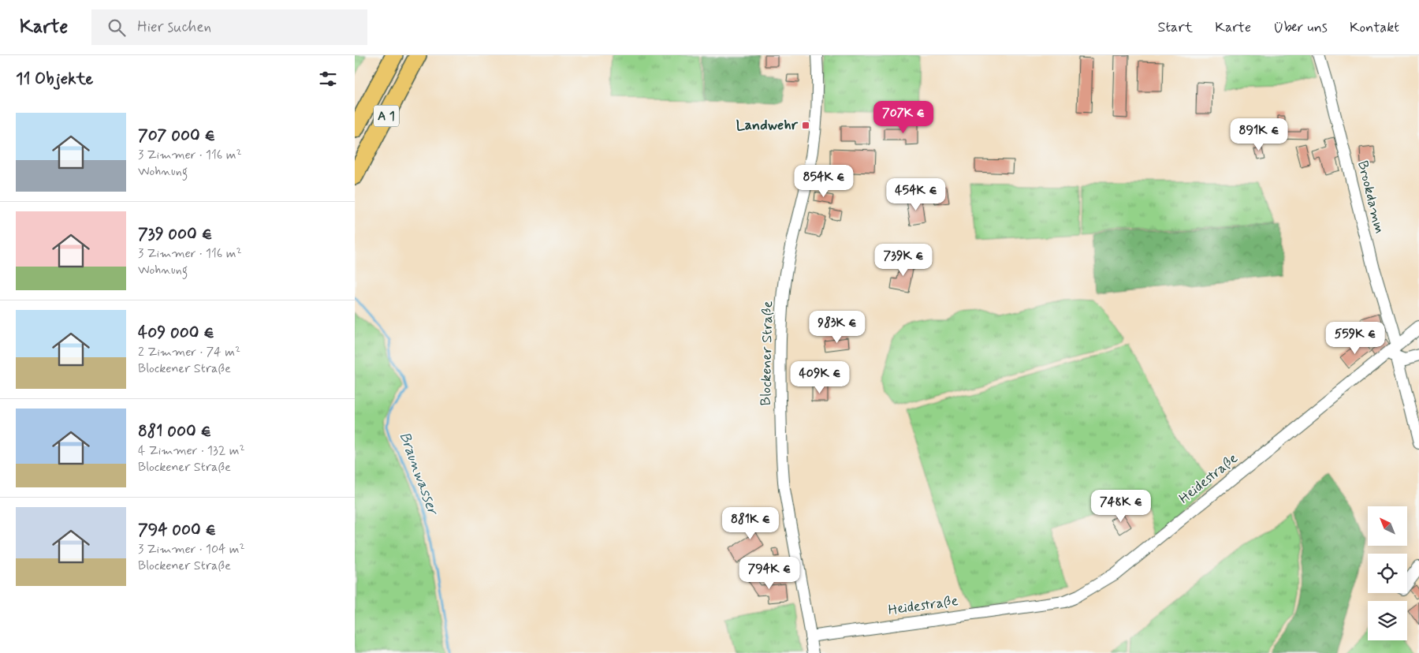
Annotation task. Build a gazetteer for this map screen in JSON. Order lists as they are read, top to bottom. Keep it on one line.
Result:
{"streets":{"highway":["A 1"],"street":["Brookdamm","Blockener Straße","Heidestraße"]},"crossings":[["Brookdamm","Heidestraße"],["Blockener Straße","Heidestraße"]],"water":["Braunwasser"],"places":{"transit":["Landwehr"]},"north":"top left","page":{"header":"Karte","search":"Hier suchen","nav":["Start","Karte","Über uns","Kontakt"],"heading":"11 Objekte","price":["707K €","891K €","854K €","454K €","739K €","983K €","559K €","409K €","748K €","881K €","794K €"],"list":[{"name":"707 000 €","note":"3 Zimmer · 116 m² · Wohnung"},{"name":"739 000 €","note":"3 Zimmer · 116 m² · Wohnung"},{"name":"409 000 €","note":"2 Zimmer · 74 m² · Blockener Straße"},{"name":"881 000 €","note":"4 Zimmer · 132 m² · Blockener Straße"},{"name":"794 000 €","note":"3 Zimmer · 104 m² · Blockener Straße"}]}}
